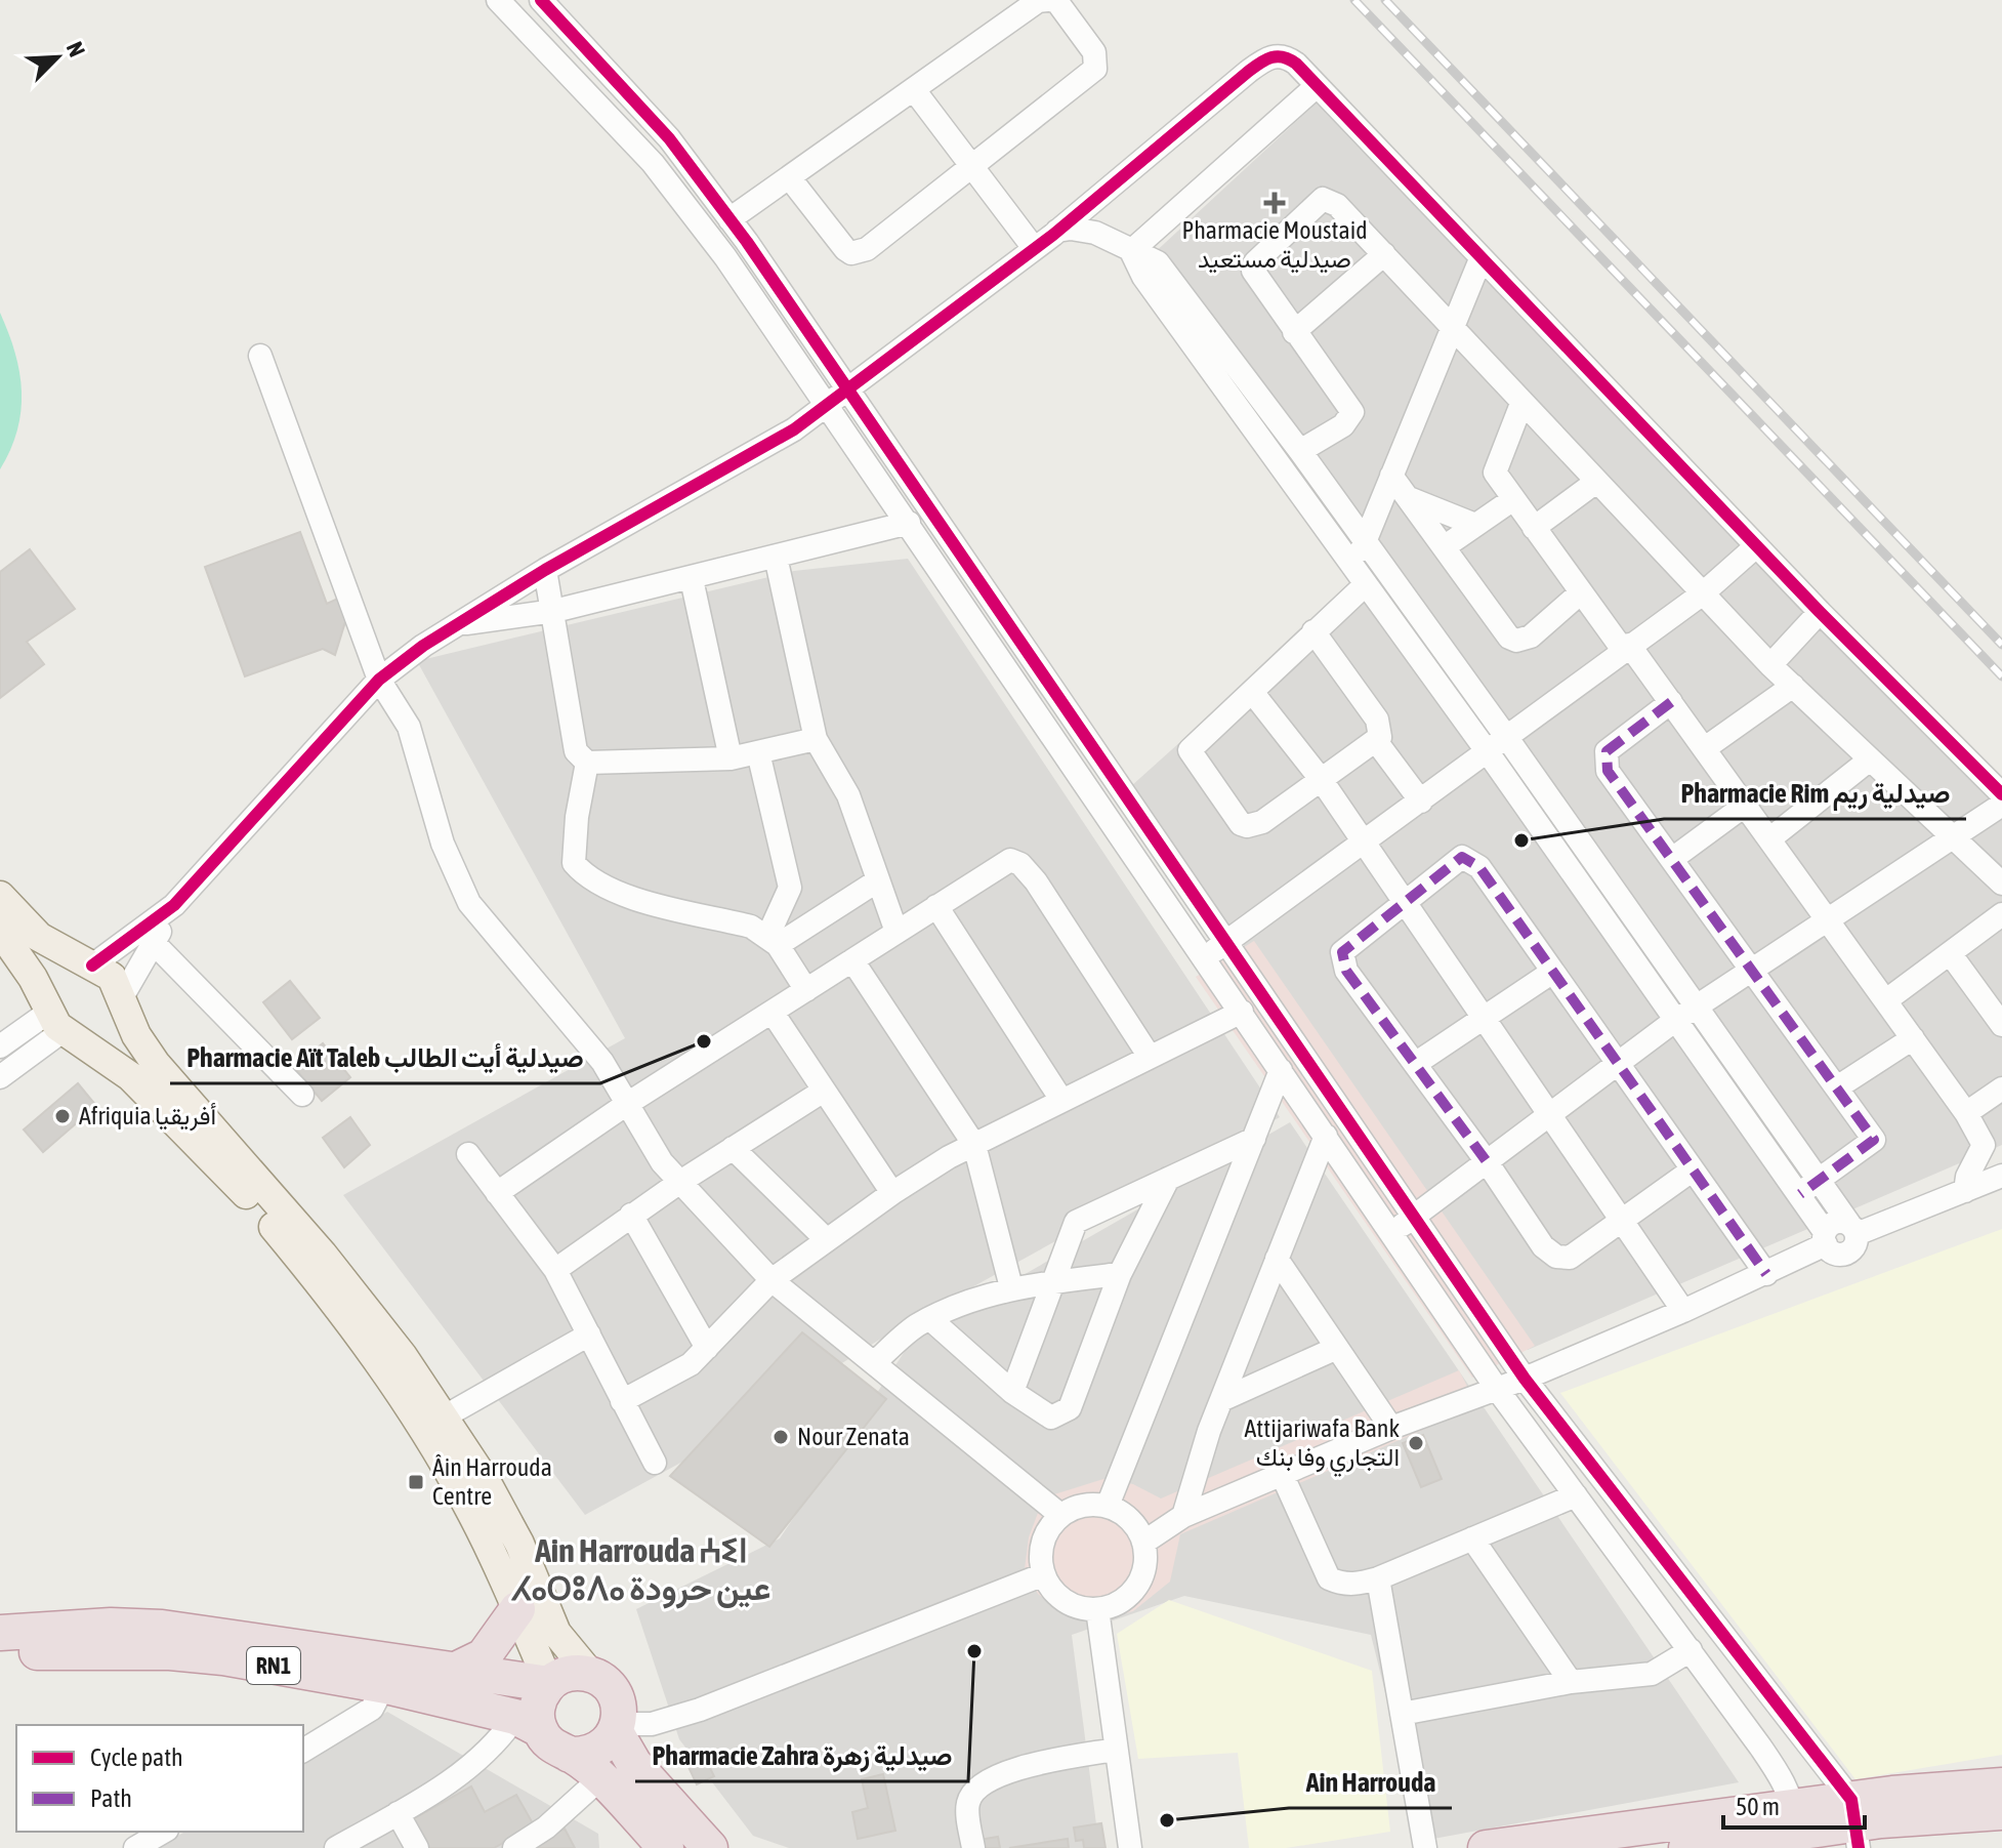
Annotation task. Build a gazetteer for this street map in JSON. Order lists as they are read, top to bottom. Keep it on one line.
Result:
{"streets":{"highway":["RN1"]},"districts":["Ain Harrouda ⵄⵉⵏ ⵃⴰⵔⵓⴷⴰ عين حرودة"],"places":{"health":["Pharmacie Moustaid صيدلية مستعيد"],"other":["Pharmacie Rim صيدلية ريم","Pharmacie Aït Taleb صيدلية أيت الطالب","Afriquia أفريقيا","Nour Zenata","Attijariwafa Bank التجاري وفا بنك","Pharmacie Zahra صيدلية زهرة","Ain Harrouda"],"transit":["Âin Harrouda Centre"]},"legend":["Cycle path","Path"],"scale_bar":"50 m","north":"top right"}
